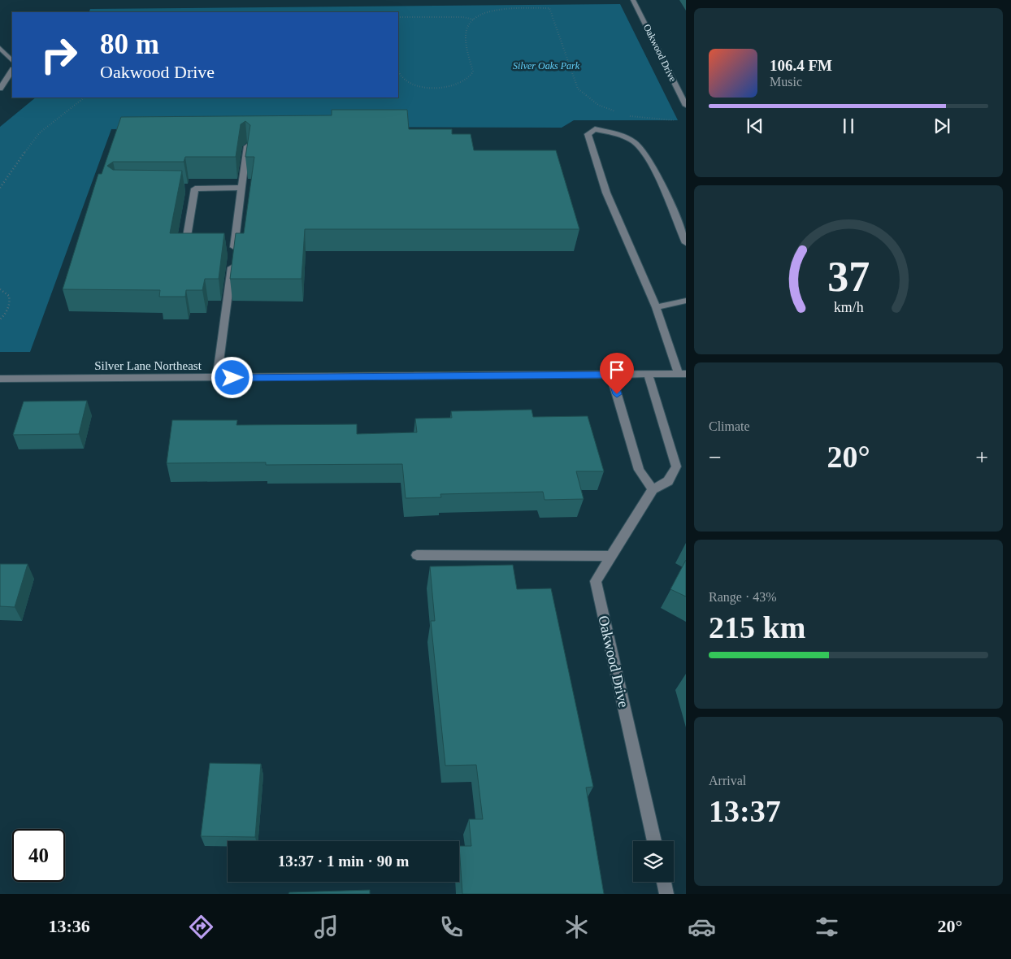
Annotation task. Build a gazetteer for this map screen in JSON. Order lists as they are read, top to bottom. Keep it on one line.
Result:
{"streets":{"street":["Oakwood Drive","Silver Lane Northeast"]},"crossings":[["Oakwood Drive","Silver Lane Northeast"]],"parks":["Silver Oaks Park"],"page":{"turn":["80 m","Oakwood Drive"],"song":["106.4 FM","Music"],"tile":["Climate",["Range · 43%","215 km"],["Arrival","13:37"]],"heat":["−","20°","+"],"limit":"40","trip":"13:37 · 1 min · 90 m","tabs":["13:36","20°"],"gauge":["37","km/h"]}}
